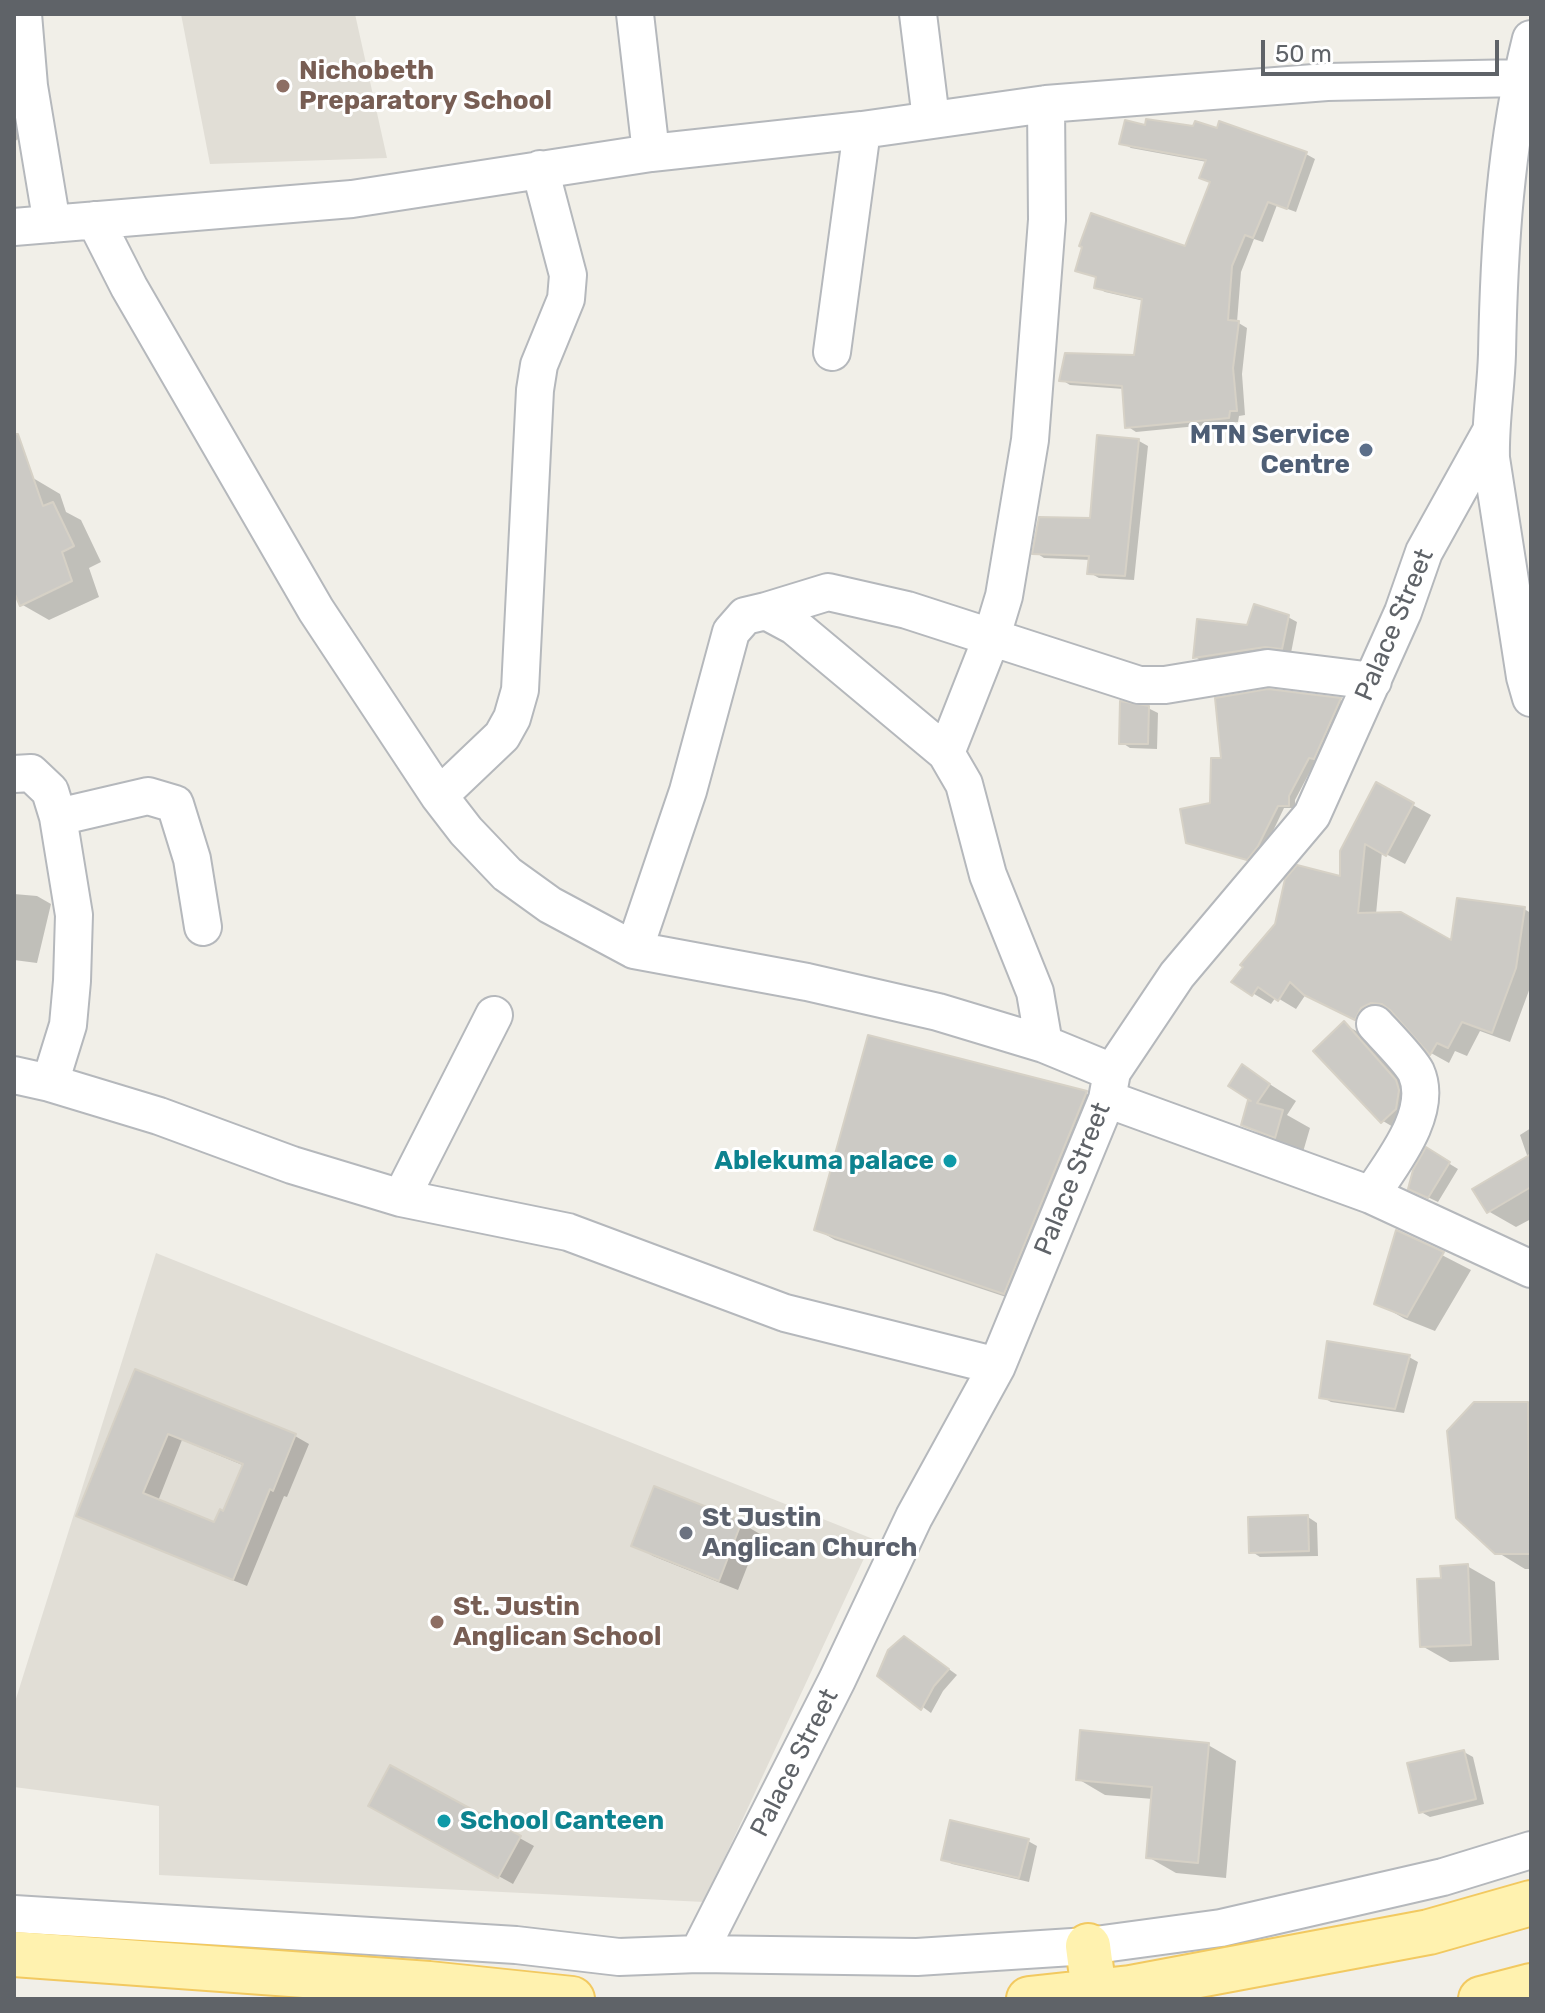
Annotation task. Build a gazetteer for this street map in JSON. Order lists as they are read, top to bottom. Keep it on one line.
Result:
{"streets":{"street":["Palace Street"]},"places":["Nichobeth Preparatory School","MTN Service Centre","Ablekuma palace","St Justin Anglican Church","St. Justin Anglican School","School Canteen"],"scale_bar":"50 m"}
